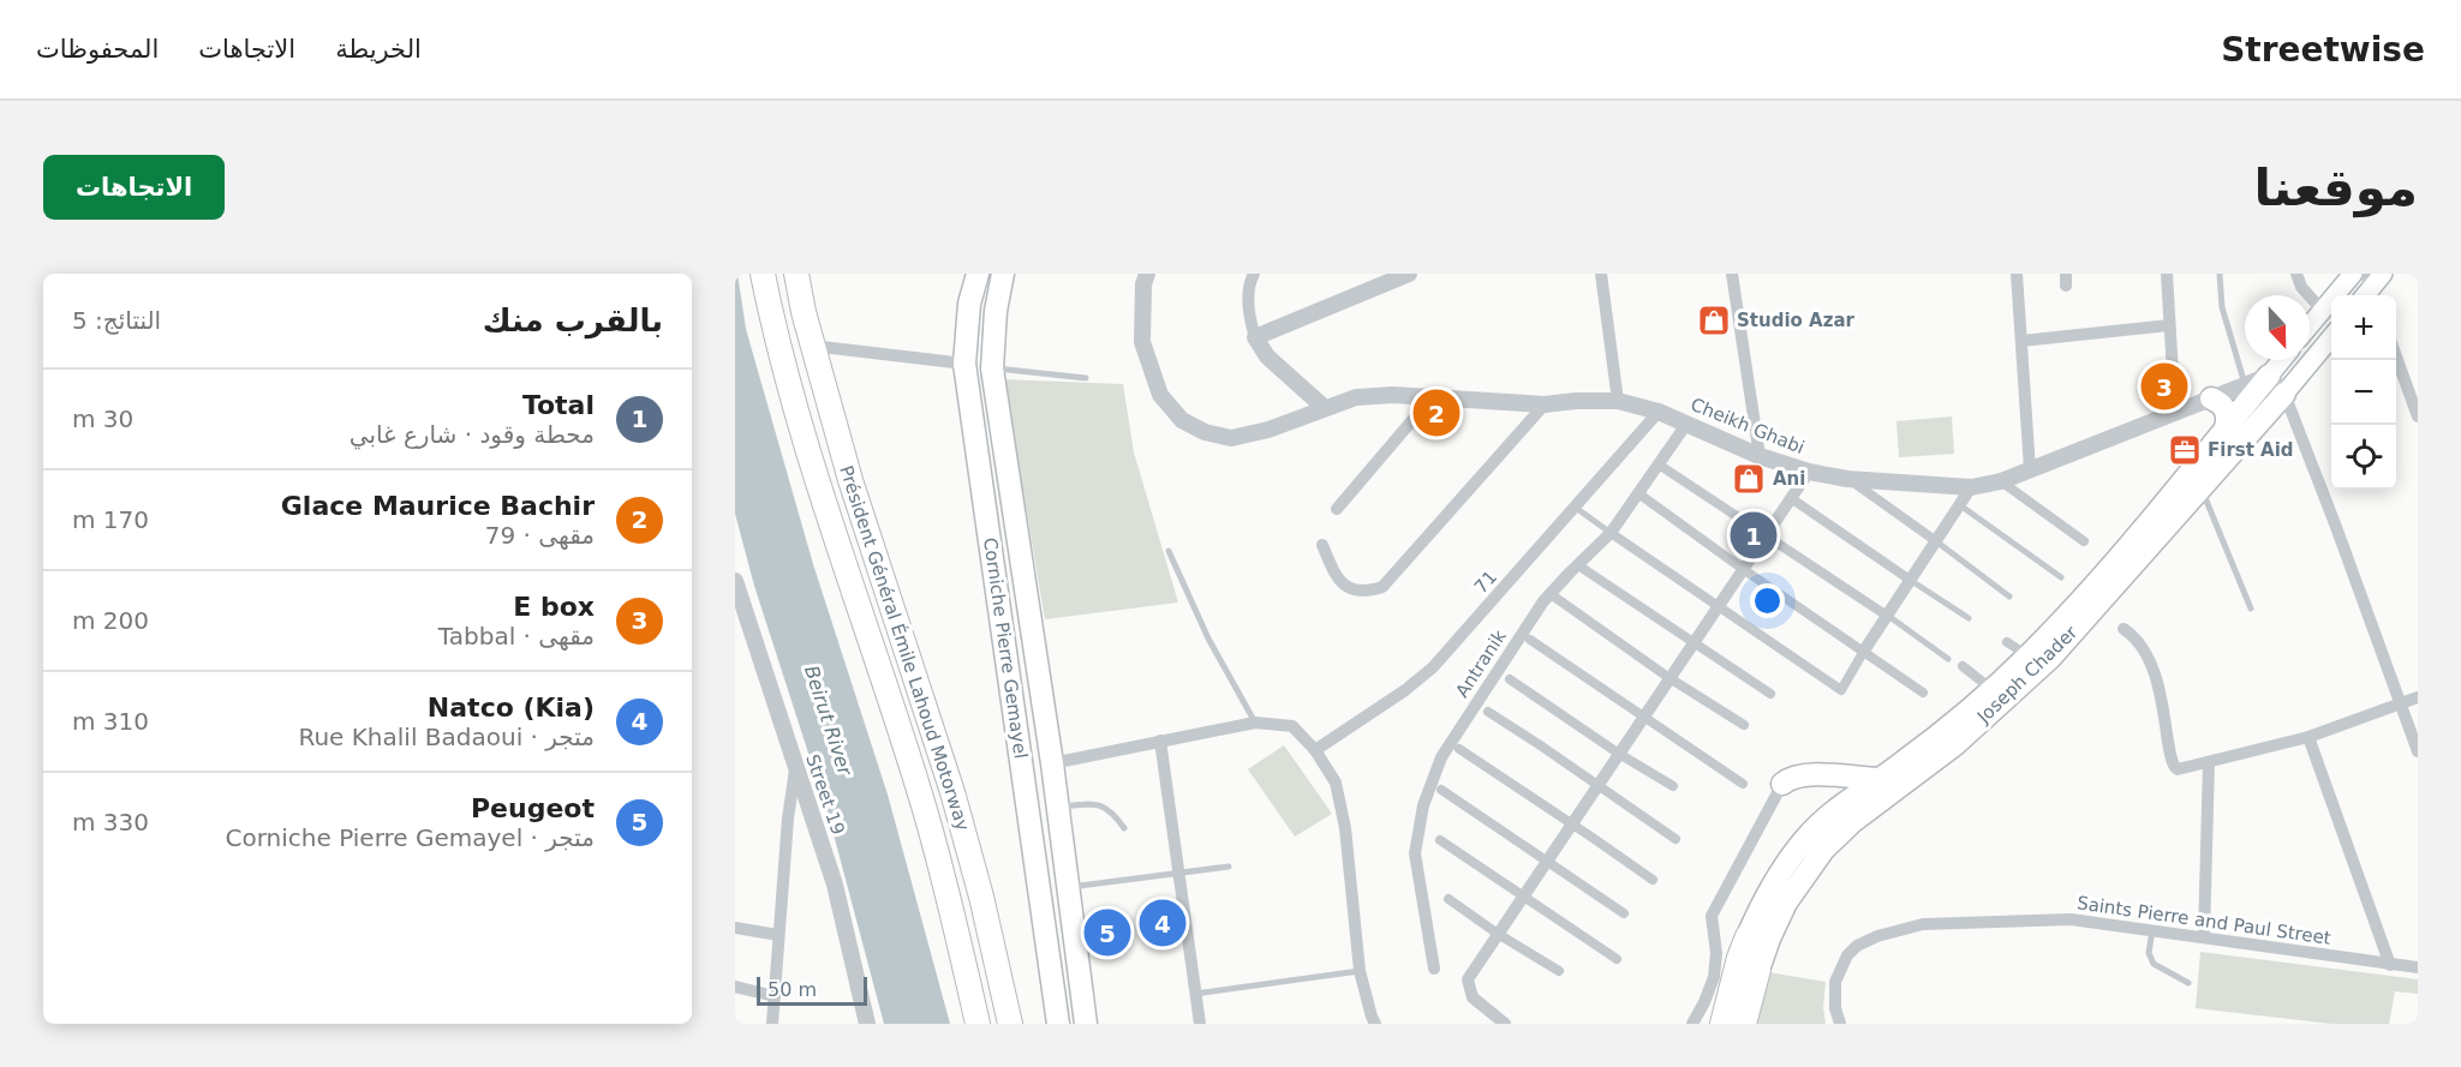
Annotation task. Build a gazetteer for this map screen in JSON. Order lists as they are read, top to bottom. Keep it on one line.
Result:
{"streets":{"highway":["Président Général Émile Lahoud Motorway","Corniche Pierre Gemayel","Joseph Chader"],"street":["Cheikh Ghabi","71","Antranik","Street 19","Saints Pierre and Paul Street"]},"crossings":[["Cheikh Ghabi","71"],["Cheikh Ghabi","Antranik"],["Cheikh Ghabi","Joseph Chader"]],"water":["Beirut River"],"places":{"shop":["Studio Azar","Ani"],"office":["First Aid"]},"scale_bar":"50 m","north":"bottom","page":{"header":"Streetwise","nav":["الخريطة","الاتجاهات","المحفوظات"],"buttons":"الاتجاهات","title":"موقعنا","heading":["بالقرب منك","النتائج: 5"],"map_buttons":["+","−"],"pins":["3","2","1","4","5"],"list":[{"mark":"1","name":"Total","note":"محطة وقود · شارع غابي","value":"30 m"},{"mark":"2","name":"Glace Maurice Bachir","note":"مقهى · 79","value":"170 m"},{"mark":"3","name":"E box","note":"مقهى · Tabbal","value":"200 m"},{"mark":"4","name":"Natco (Kia)","note":"متجر · Rue Khalil Badaoui","value":"310 m"},{"mark":"5","name":"Peugeot","note":"متجر · Corniche Pierre Gemayel","value":"330 m"}],"scale":"50 m"}}
